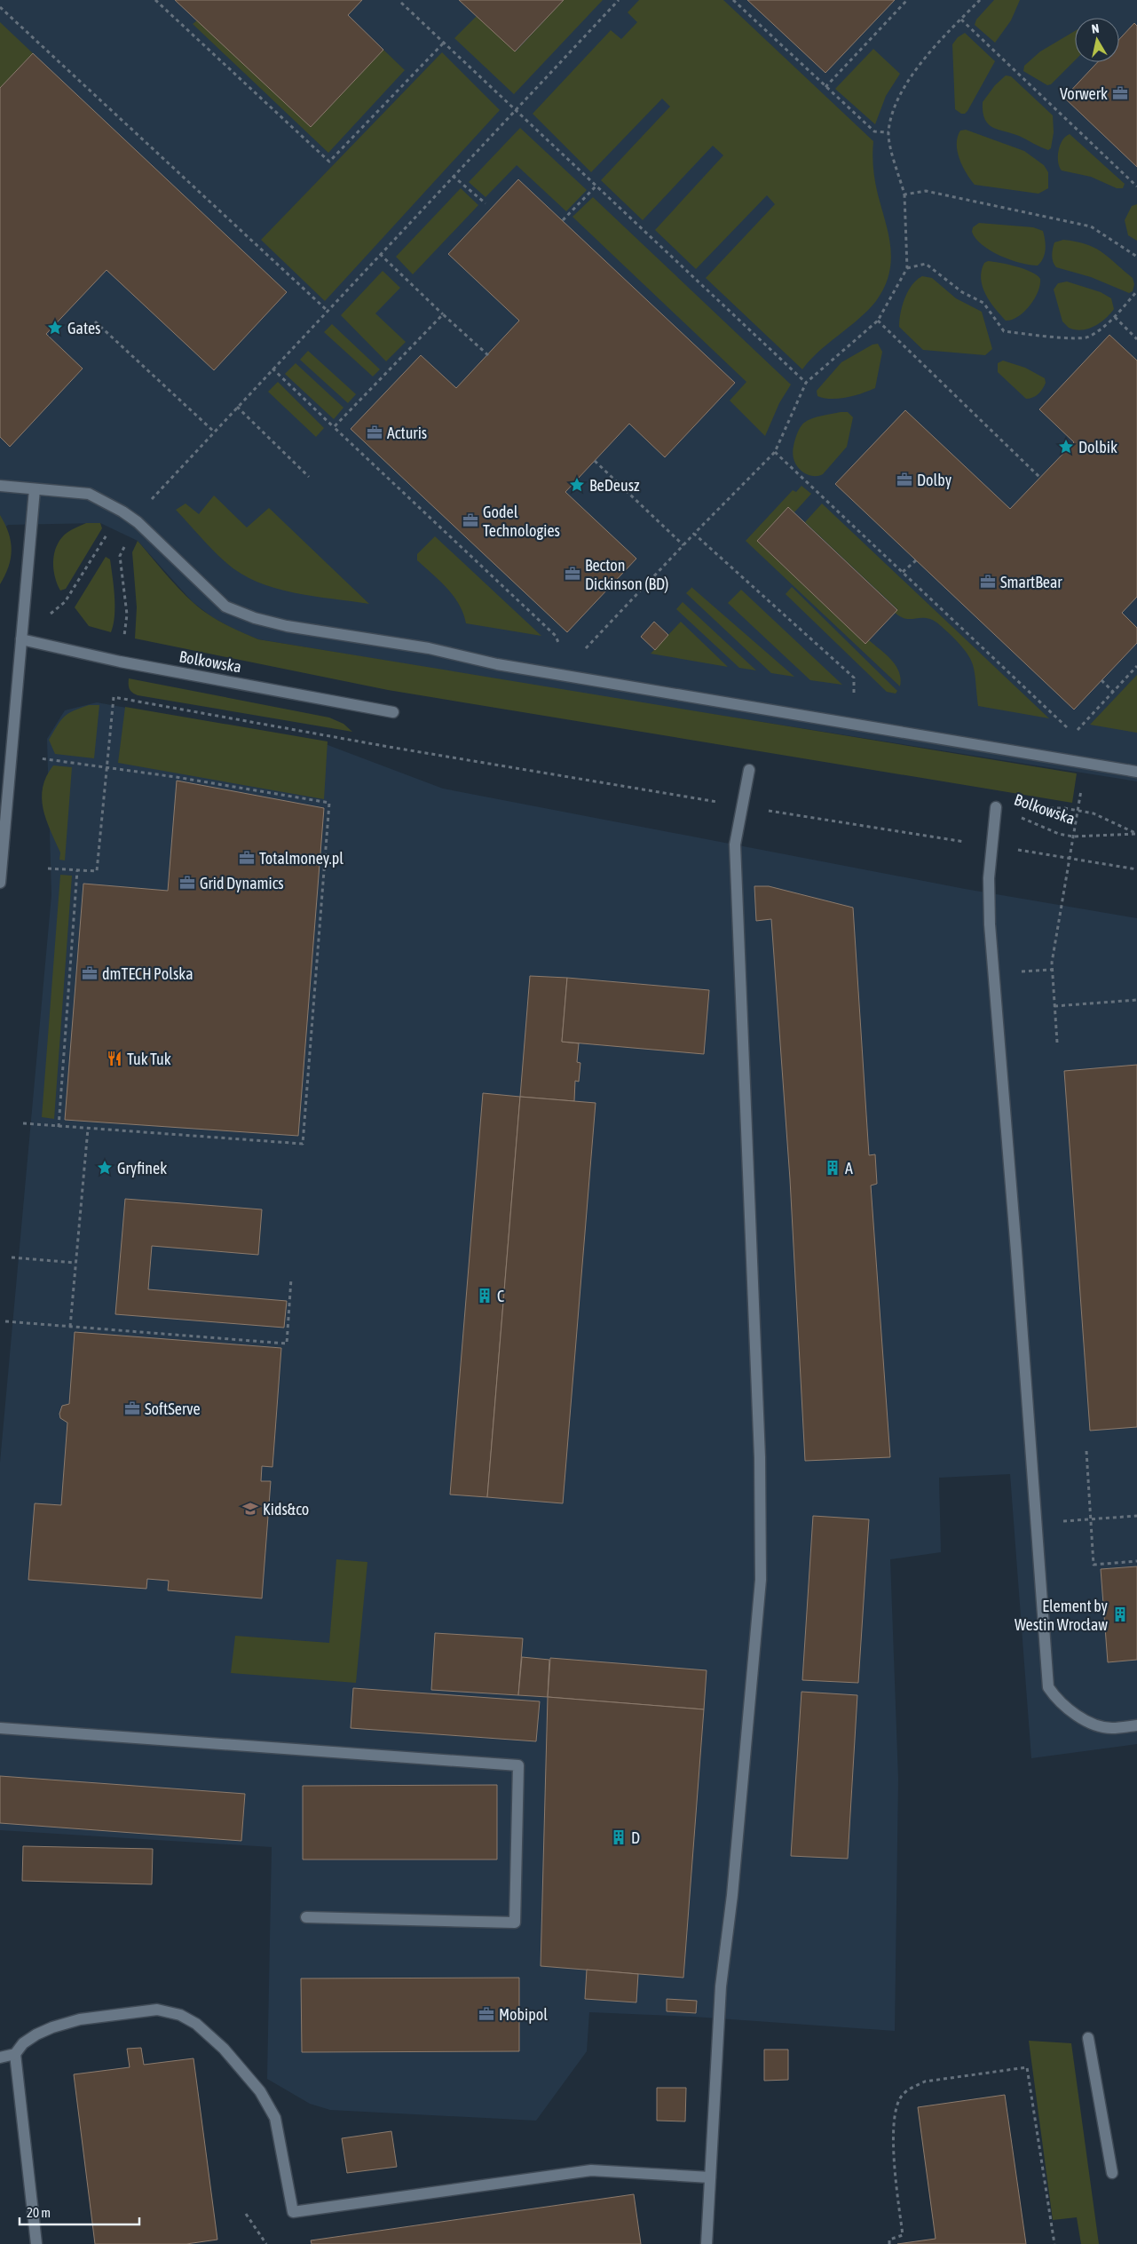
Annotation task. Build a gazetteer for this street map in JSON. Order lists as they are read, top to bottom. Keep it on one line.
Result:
{"streets":{"street":["Bolkowska"]},"places":{"office":["Vorwerk","Acturis","Dolby","Godel Technologies","Becton Dickinson (BD)","SmartBear","Totalmoney.pl","Grid Dynamics","dmTECH Polska","SoftServe","Mobipol"],"place":["Gates","Dolbik","BeDeusz","Gryfinek"],"restaurant":["Tuk Tuk"],"building":["A","C","Element by Westin Wrocław","D"],"school or university":["Kids&co"]},"scale_bar":"20 m","north":"top"}
